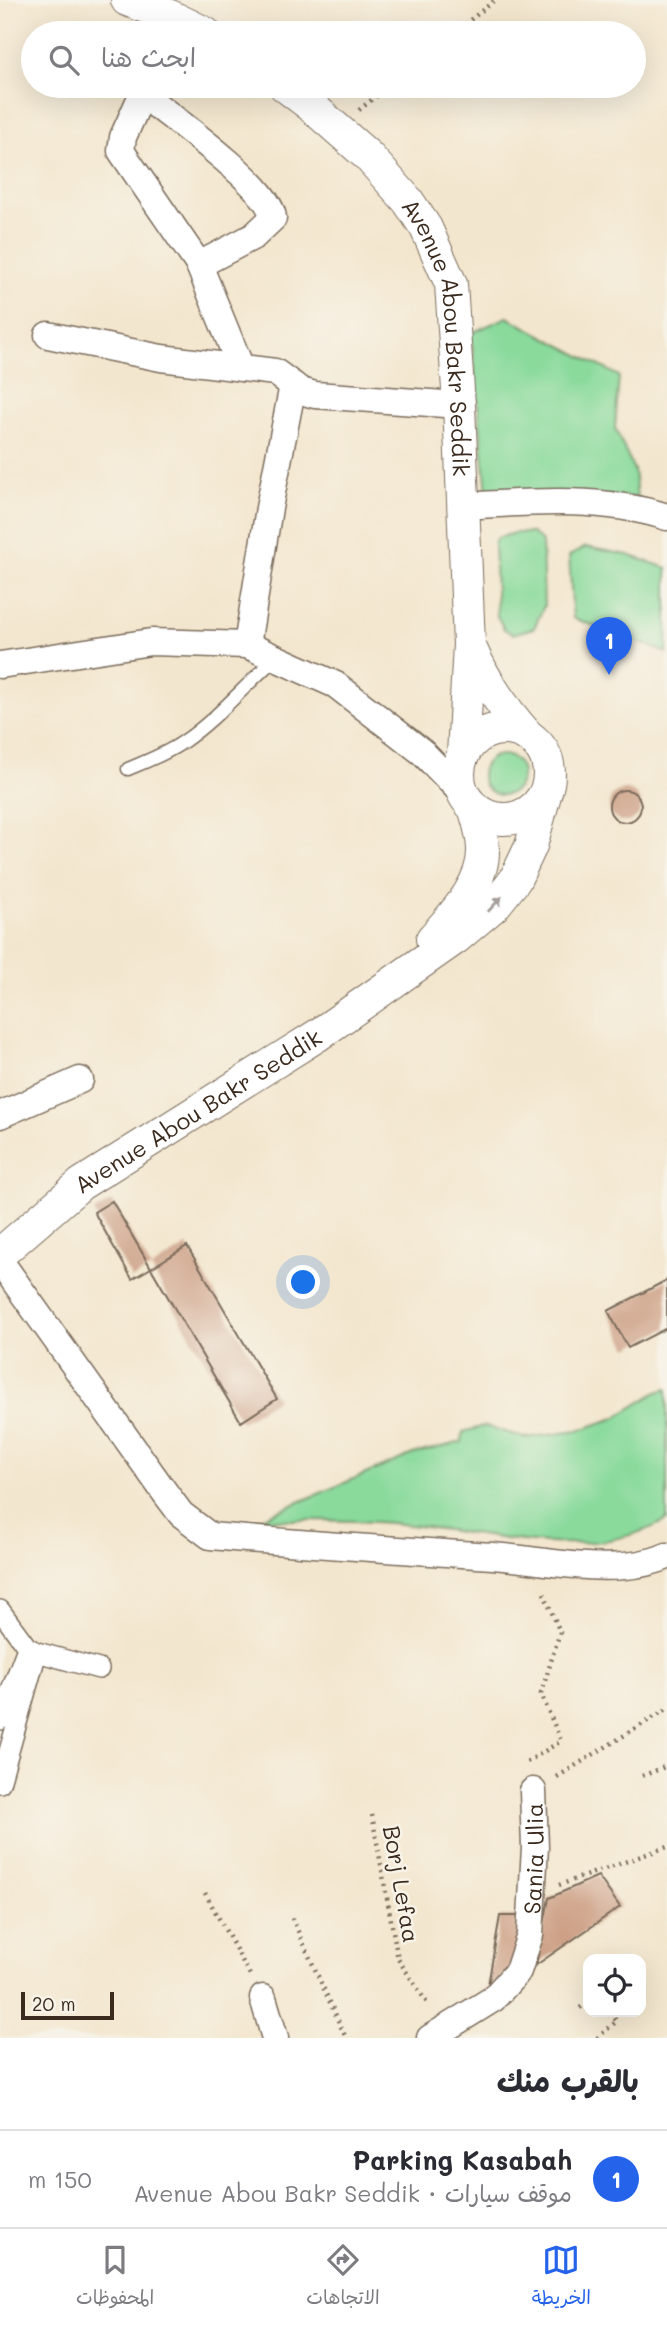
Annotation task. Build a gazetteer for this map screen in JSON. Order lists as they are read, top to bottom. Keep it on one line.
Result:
{"streets":{"street":["Avenue Abou Bakr Seddik","Sania Ulia"],"path":["Borj Lefaa"]},"crossings":[["Sania Ulia","Borj Lefaa"]],"scale_bar":"20 m","page":{"search":"ابحث هنا","pins":"1","scale":"20 m","heading":"بالقرب منك","list":[{"mark":"1","name":"Parking Kasabah","note":"موقف سيارات · Avenue Abou Bakr Seddik","value":"150 m"}],"nav":["الخريطة","الاتجاهات","المحفوظات"]}}
